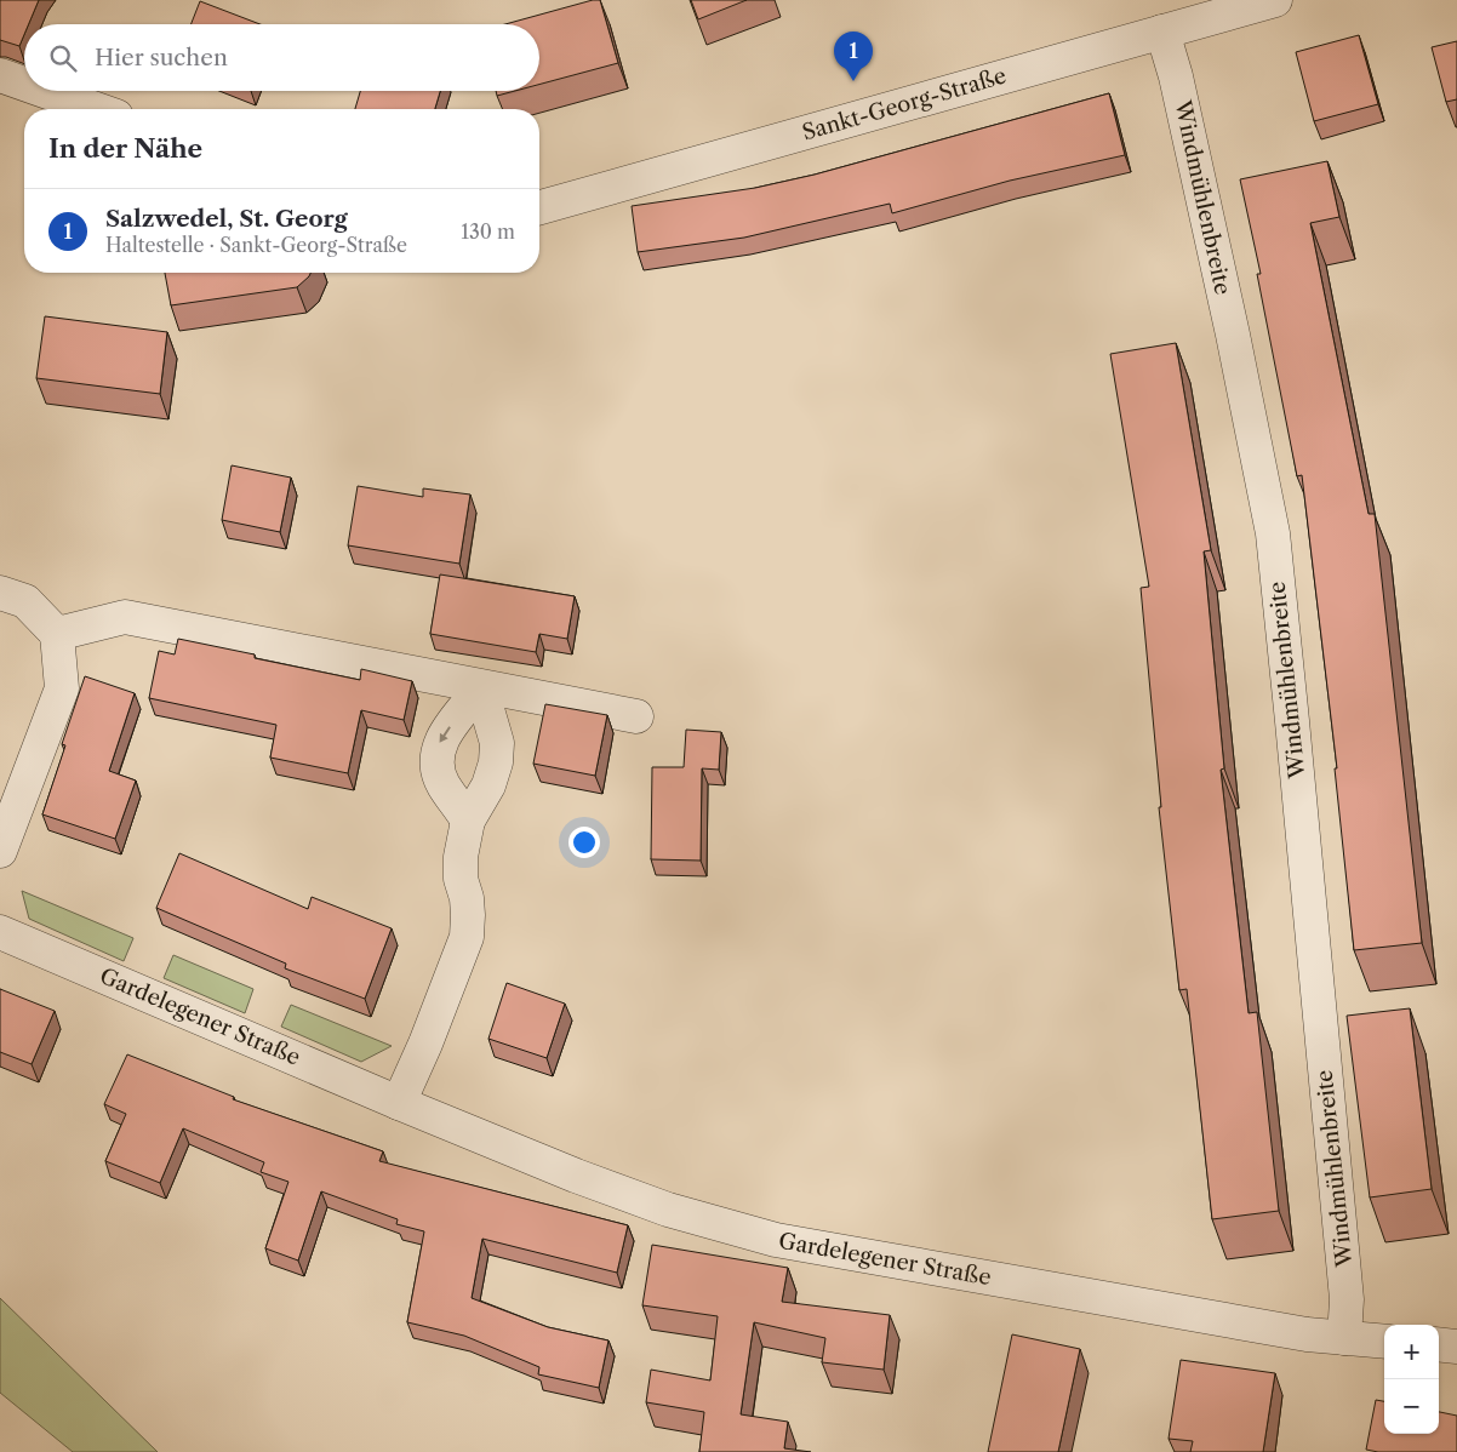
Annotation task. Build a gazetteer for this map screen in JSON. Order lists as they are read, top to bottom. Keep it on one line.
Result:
{"streets":{"street":["Sankt-Georg-Straße","Windmühlenbreite","Gardelegener Straße"]},"crossings":[["Sankt-Georg-Straße","Windmühlenbreite"],["Windmühlenbreite","Gardelegener Straße"]],"page":{"search":"Hier suchen","pins":"1","heading":"In der Nähe","list":[{"mark":"1","name":"Salzwedel, St. Georg","note":"Haltestelle · Sankt-Georg-Straße","value":"130 m"}],"map_buttons":["+","−"]}}
